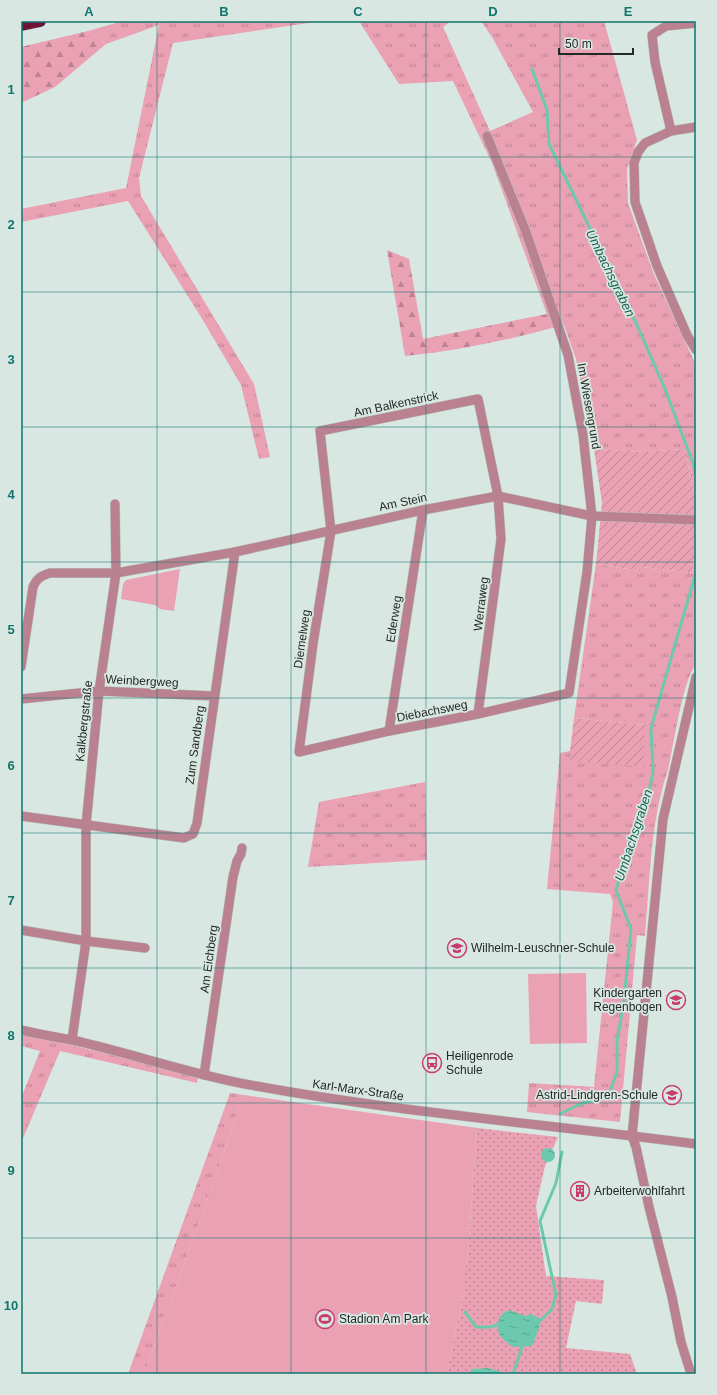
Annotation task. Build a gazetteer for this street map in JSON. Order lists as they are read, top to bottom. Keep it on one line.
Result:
{"streets":{"street":["Am Balkenstrick","Im Wiesengrund","Am Stein","Werraweg","Ederweg","Diemelweg","Weinbergweg","Diebachsweg","Kalkbergstraße","Zum Sandberg","Am Eichberg","Karl-Marx-Straße"]},"crossings":[["Am Balkenstrick","Am Stein"],["Am Balkenstrick","Werraweg"],["Am Balkenstrick","Diemelweg"],["Im Wiesengrund","Am Stein"],["Im Wiesengrund","Diebachsweg"],["Am Stein","Werraweg"],["Am Stein","Ederweg"],["Am Stein","Diemelweg"],["Am Stein","Kalkbergstraße"],["Am Stein","Zum Sandberg"],["Werraweg","Diebachsweg"],["Ederweg","Diebachsweg"],["Diemelweg","Diebachsweg"],["Weinbergweg","Kalkbergstraße"],["Weinbergweg","Zum Sandberg"],["Kalkbergstraße","Zum Sandberg"],["Kalkbergstraße","Karl-Marx-Straße"],["Am Eichberg","Karl-Marx-Straße"]],"water":["Umbachsgraben"],"places":{"school or university":["Wilhelm-Leuschner-Schule","Kindergarten Regenbogen","Astrid-Lindgren-Schule"],"bus stop":["Heiligenrode Schule"],"building":["Arbeiterwohlfahrt"],"sports":["Stadion Am Park"]},"scale_bar":"50 m","grid":{"columns":["A","B","C","D","E"],"rows":["1","2","3","4","5","6","7","8","9","10"]}}
